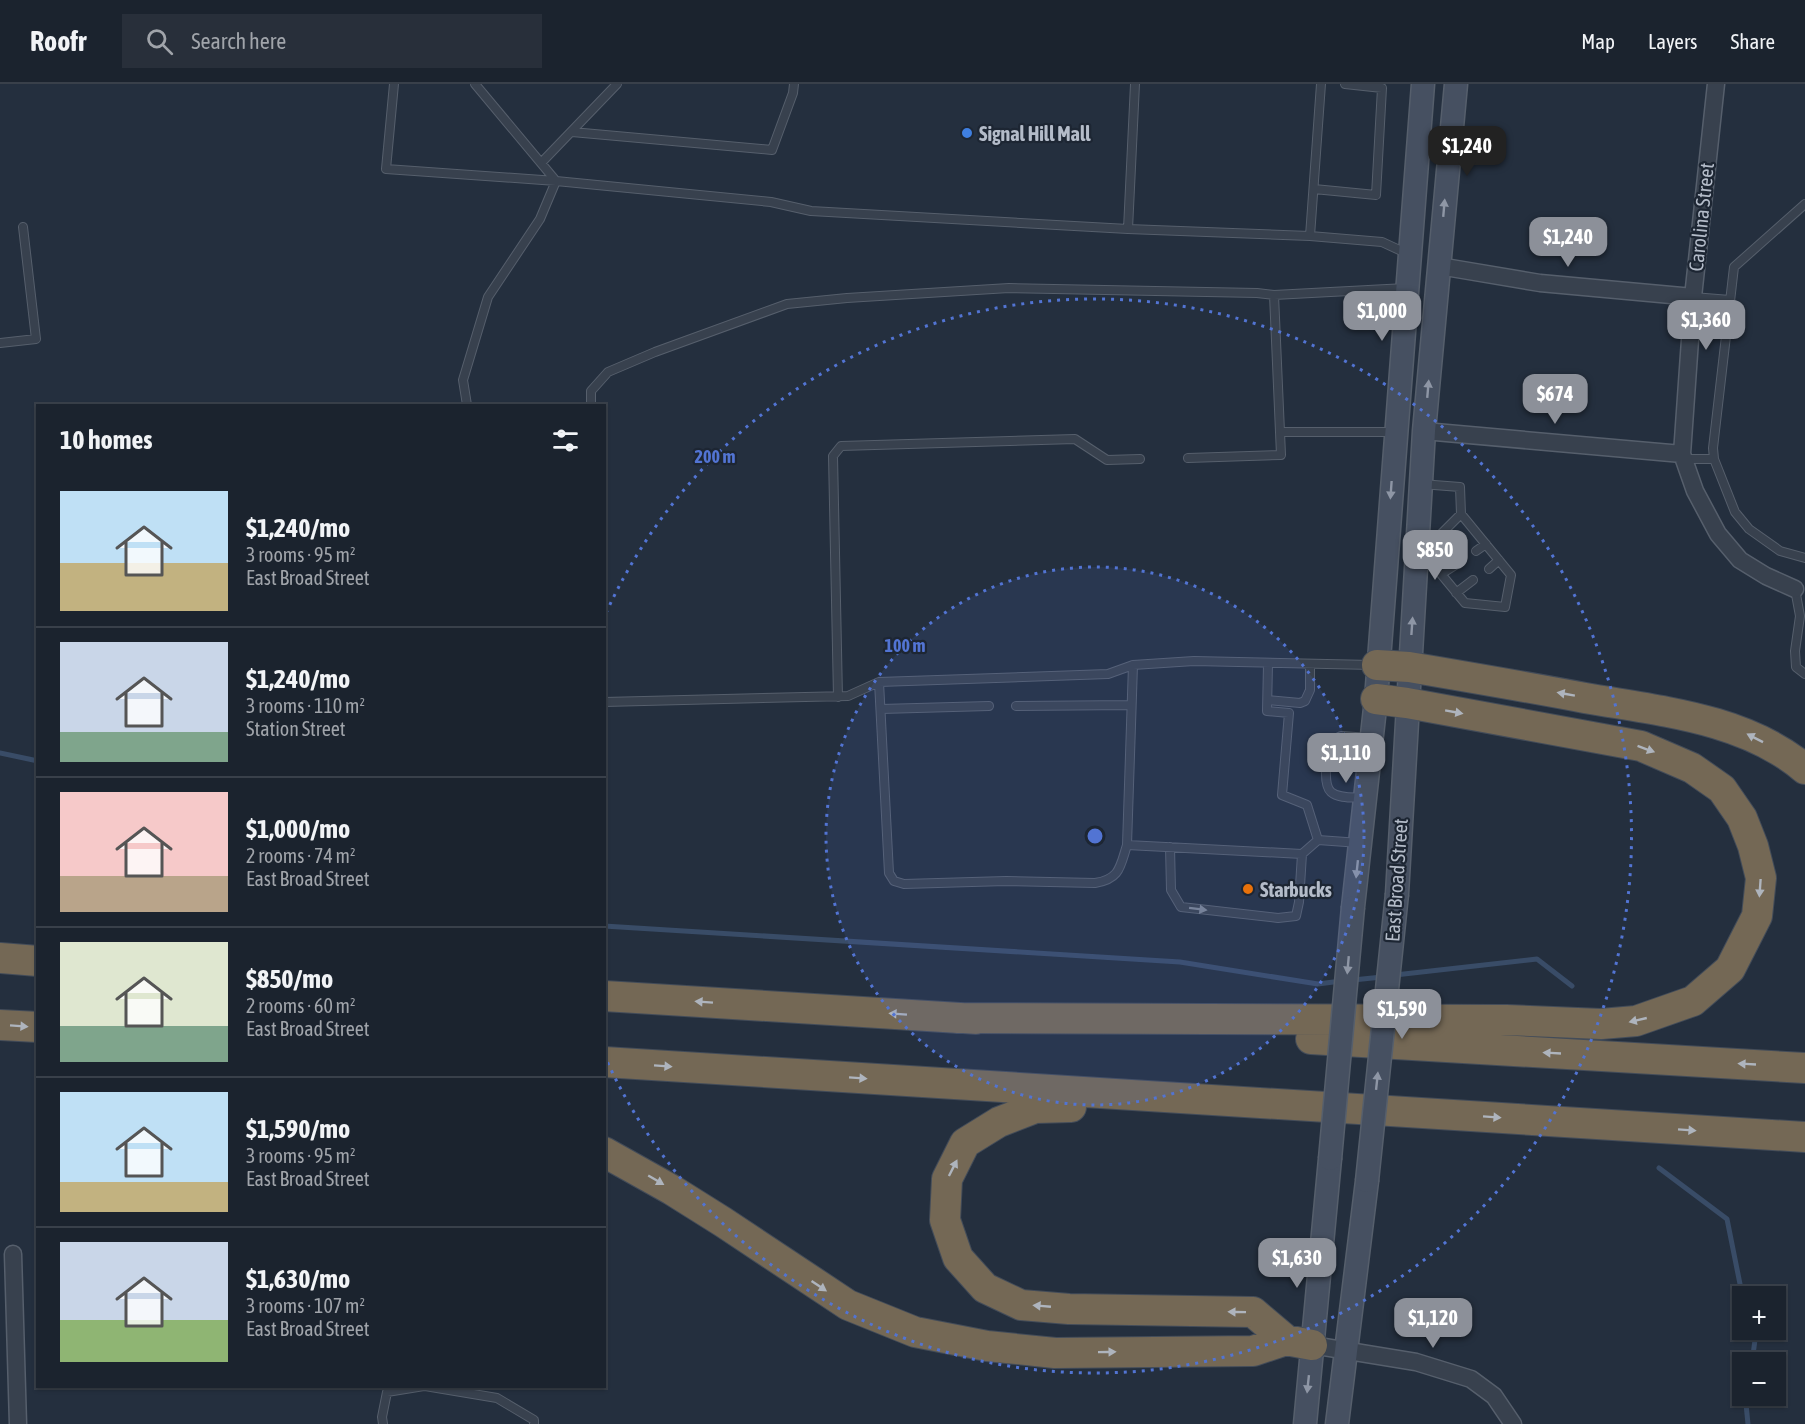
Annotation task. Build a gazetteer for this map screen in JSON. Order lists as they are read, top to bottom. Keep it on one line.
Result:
{"streets":{"main road":["East Broad Street"],"street":["Carolina Street"]},"places":["Signal Hill Mall","Starbucks"],"page":{"header":"Roofr","search":"Search here","nav":["Map","Layers","Share"],"price":["$1,240","$1,240","$1,000","$1,360","$674","$850","$1,110","$1,590","$1,630","$1,120"],"heading":"10 homes","list":[{"name":"$1,240/mo","note":"3 rooms · 95 m² · East Broad Street"},{"name":"$1,240/mo","note":"3 rooms · 110 m² · Station Street"},{"name":"$1,000/mo","note":"2 rooms · 74 m² · East Broad Street"},{"name":"$850/mo","note":"2 rooms · 60 m² · East Broad Street"},{"name":"$1,590/mo","note":"3 rooms · 95 m² · East Broad Street"},{"name":"$1,630/mo","note":"3 rooms · 107 m² · East Broad Street"}],"map_buttons":["+","−"]},"rings":["200 m","100 m"]}
